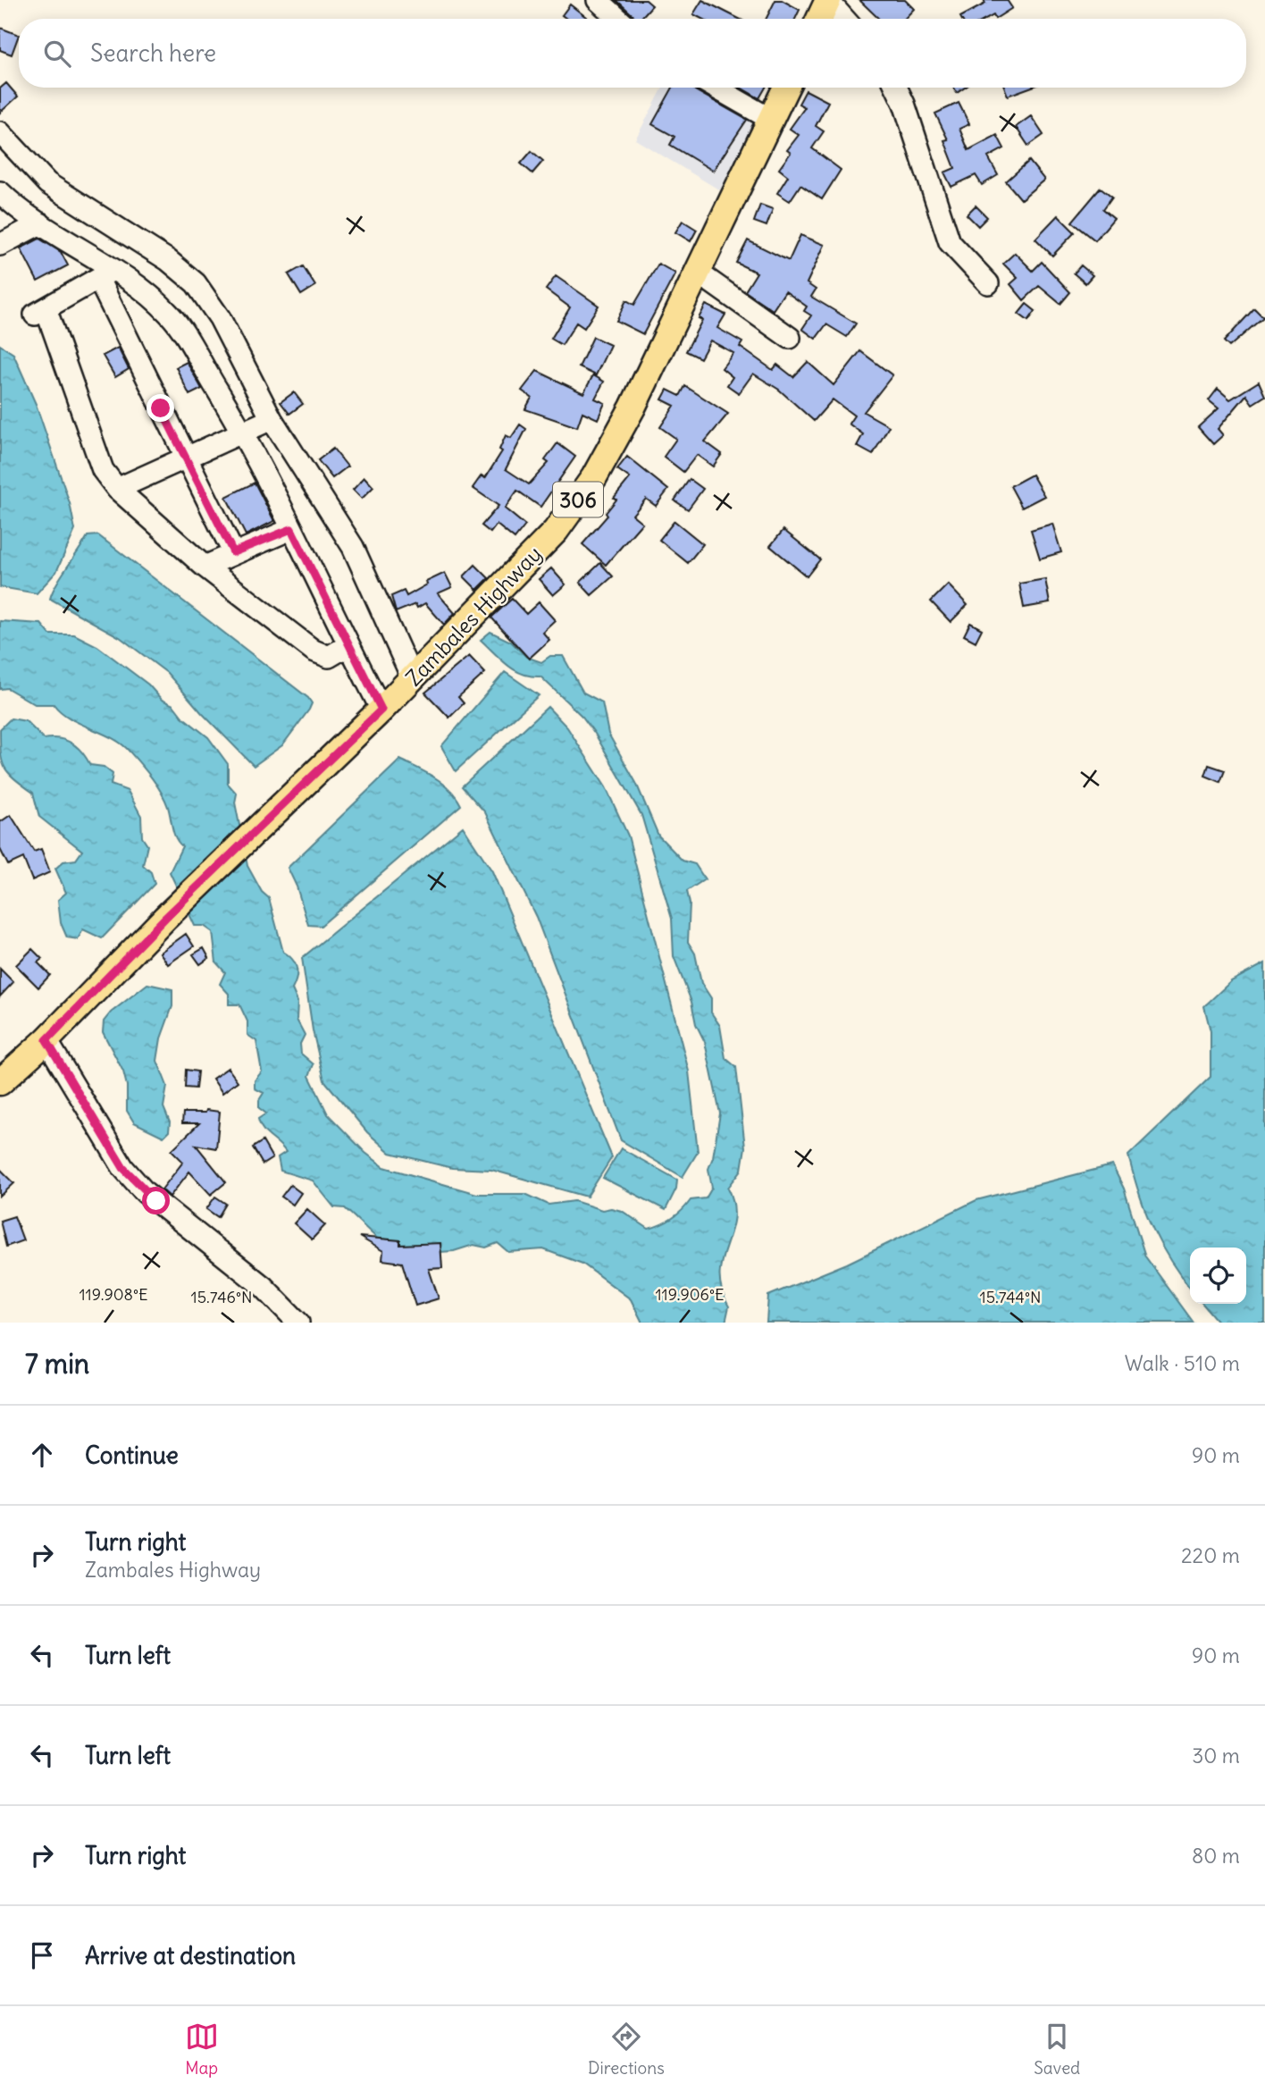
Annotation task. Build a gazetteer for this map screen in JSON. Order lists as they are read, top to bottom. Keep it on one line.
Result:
{"streets":{"main road":["306","Zambales Highway"]},"page":{"search":"Search here","heading":["7 min","Walk · 510 m"],"list":[["Continue","90 m"],["Turn right","Zambales Highway","220 m"],["Turn left","90 m"],["Turn left","30 m"],["Turn right","80 m"],"Arrive at destination"],"nav":["Map","Directions","Saved"]},"coordinates":["119.908°E","119.906°E","15.746°N","15.744°N"]}
